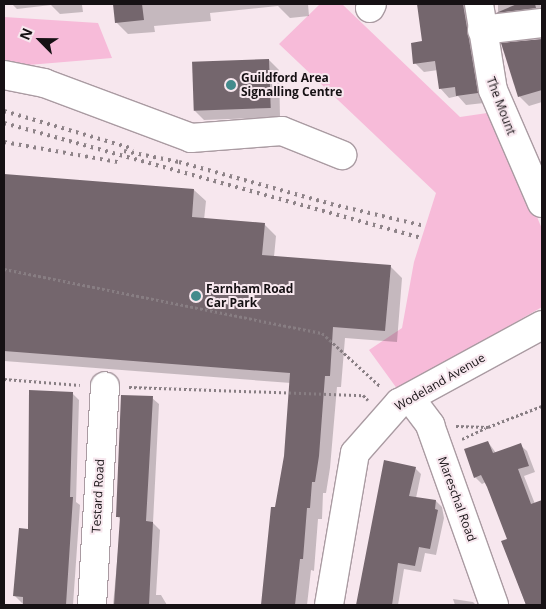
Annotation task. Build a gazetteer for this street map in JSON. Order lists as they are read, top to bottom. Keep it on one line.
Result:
{"streets":{"street":["The Mount","Wodeland Avenue","Testard Road","Mareschal Road"]},"crossings":[["Wodeland Avenue","Mareschal Road"]],"places":["Guildford Area Signalling Centre","Farnham Road Car Park"],"north":"top left"}
